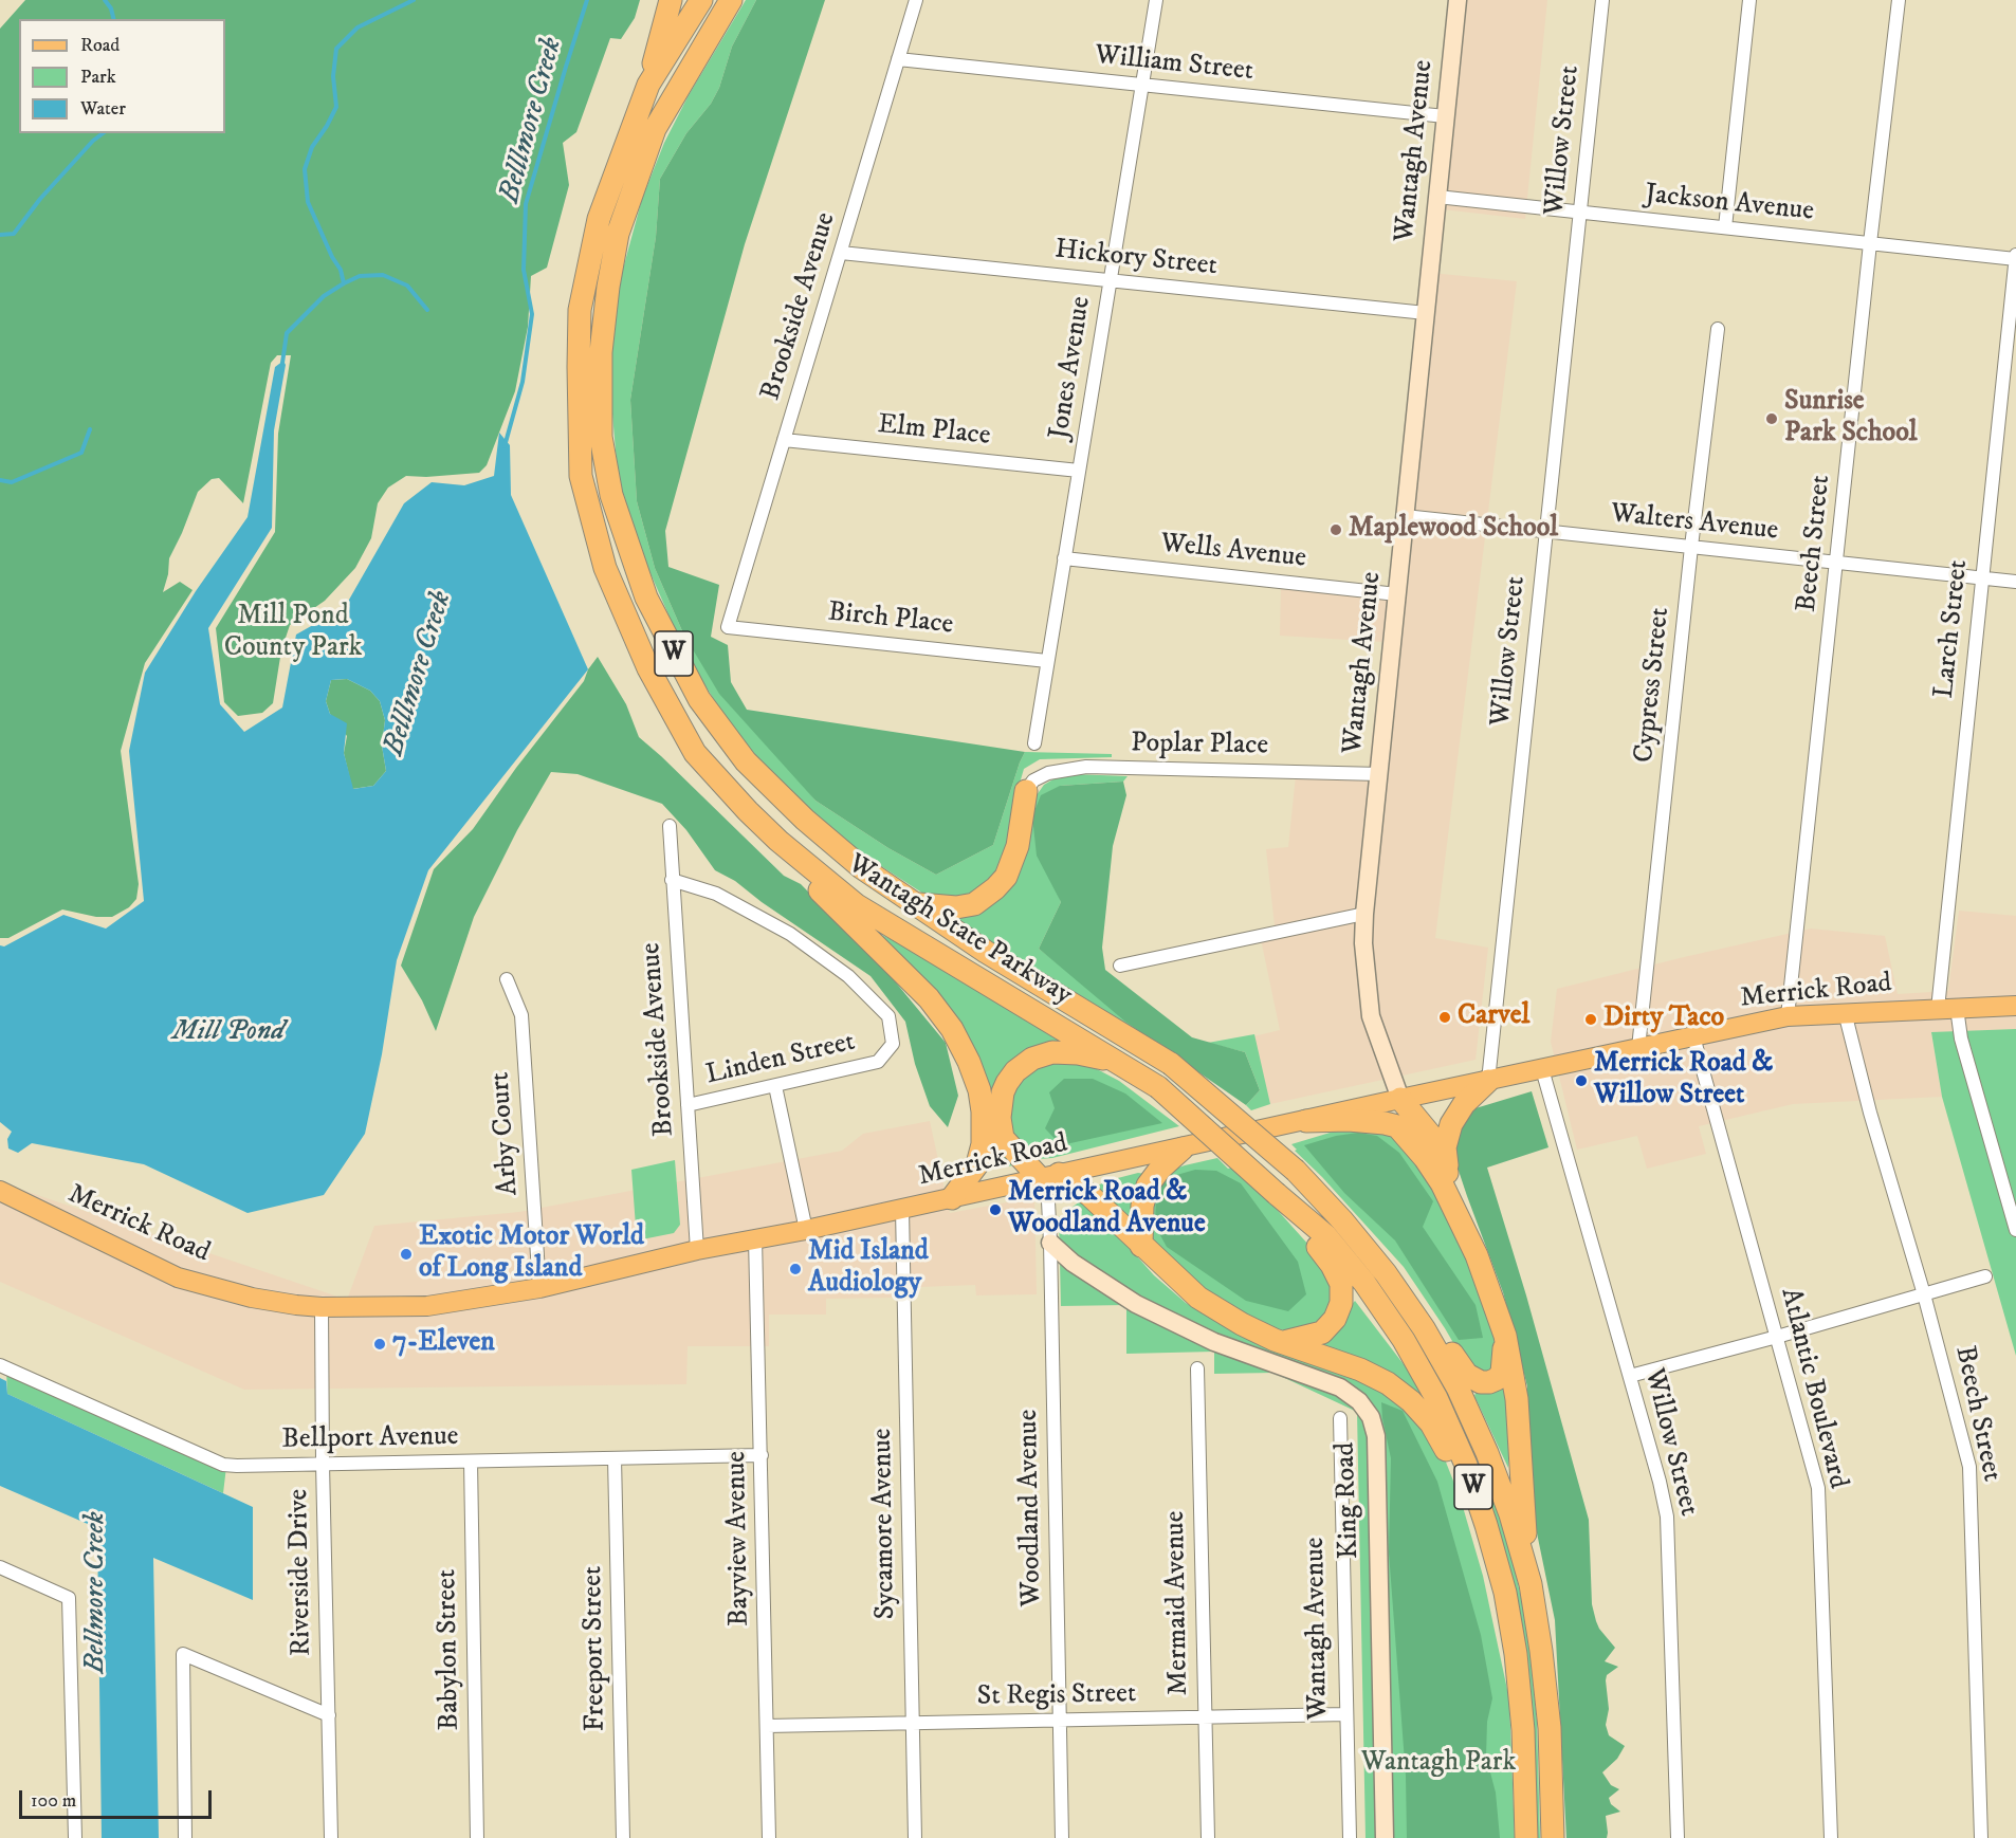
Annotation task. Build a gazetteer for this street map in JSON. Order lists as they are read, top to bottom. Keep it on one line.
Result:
{"streets":{"highway":["W","Wantagh State Parkway"],"main road":["Wantagh Avenue","Merrick Road","King Road"],"street":["William Street","Willow Street","Jackson Avenue","Hickory Street","Brookside Avenue","Jones Avenue","Elm Place","Walters Avenue","Beech Street","Wells Avenue","Birch Place","Larch Street","Cypress Street","Poplar Place","Linden Street","Arby Court","Atlantic Boulevard","Bellport Avenue","Woodland Avenue","Sycamore Avenue","Bayview Avenue","Riverside Drive","Mermaid Avenue","Freeport Street","Babylon Street","St Regis Street"]},"crossings":[["William Street","Wantagh Avenue"],["William Street","Brookside Avenue"],["William Street","Jones Avenue"],["Willow Street","Jackson Avenue"],["Willow Street","Walters Avenue"],["Willow Street","Merrick Road"],["Wantagh Avenue","Jackson Avenue"],["Wantagh Avenue","Hickory Street"],["Wantagh Avenue","Walters Avenue"],["Wantagh Avenue","Wells Avenue"],["Wantagh Avenue","Poplar Place"],["Wantagh Avenue","Merrick Road"],["Wantagh Avenue","St Regis Street"],["Jackson Avenue","Beech Street"],["Jackson Avenue","Larch Street"],["Hickory Street","Brookside Avenue"],["Hickory Street","Jones Avenue"],["Brookside Avenue","Elm Place"],["Brookside Avenue","Birch Place"],["Brookside Avenue","Merrick Road"],["Brookside Avenue","Linden Street"],["Jones Avenue","Elm Place"],["Jones Avenue","Wells Avenue"],["Jones Avenue","Birch Place"],["Walters Avenue","Beech Street"],["Walters Avenue","Larch Street"],["Walters Avenue","Cypress Street"],["Beech Street","Merrick Road"],["Larch Street","Merrick Road"],["Cypress Street","Merrick Road"],["Merrick Road","Arby Court"],["Merrick Road","Atlantic Boulevard"],["Merrick Road","Woodland Avenue"],["Merrick Road","Sycamore Avenue"],["Merrick Road","Bayview Avenue"],["Merrick Road","Riverside Drive"],["Bellport Avenue","Bayview Avenue"],["Bellport Avenue","Riverside Drive"],["Bellport Avenue","Freeport Street"],["Bellport Avenue","Babylon Street"],["King Road","Woodland Avenue"],["Woodland Avenue","St Regis Street"],["Sycamore Avenue","St Regis Street"],["Bayview Avenue","St Regis Street"],["Mermaid Avenue","St Regis Street"]],"water":["Belllmore Creek","Mill Pond","Bellmore Creek"],"parks":["Mill Pond County Park","Wantagh Park"],"places":["Sunrise Park School","Maplewood School","Carvel","Dirty Taco","Merrick Road & Willow Street","Merrick Road & Woodland Avenue","Exotic Motor World of Long Island","Mid Island Audiology","7-Eleven"],"legend":["Road","Park","Water"],"scale_bar":"100 m"}
